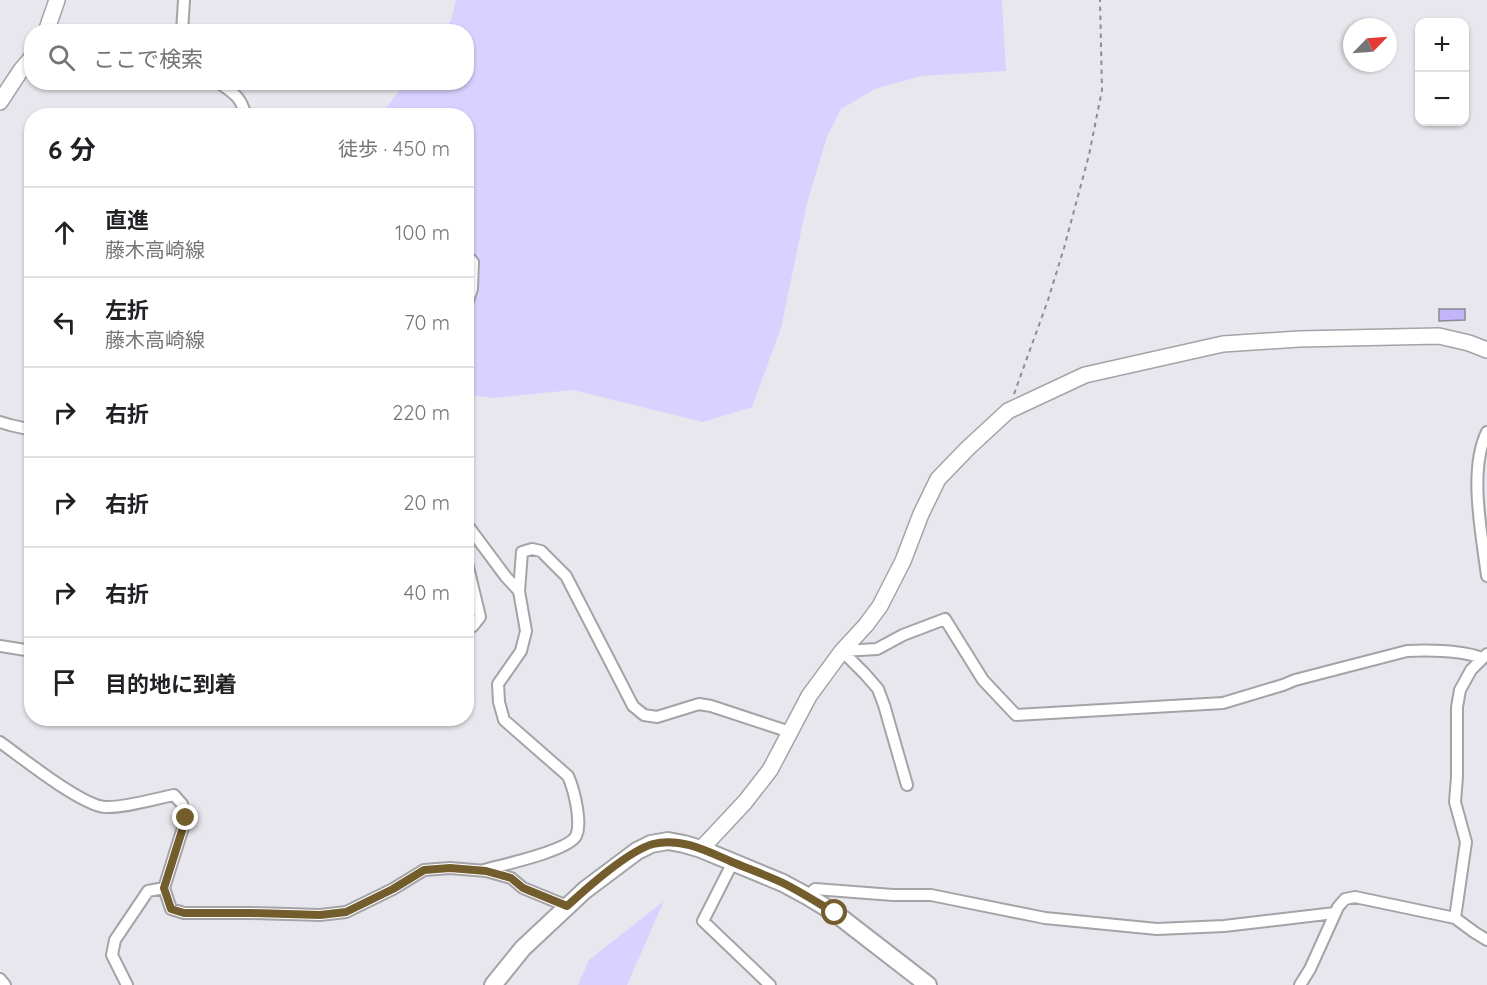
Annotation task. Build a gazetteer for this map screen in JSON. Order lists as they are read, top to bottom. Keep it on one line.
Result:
{"north":"top right","page":{"map_buttons":["+","−"],"search":"ここで検索","heading":["6 分","徒歩 · 450 m"],"list":[["直進","藤木高崎線","100 m"],["左折","藤木高崎線","70 m"],["右折","220 m"],["右折","20 m"],["右折","40 m"],"目的地に到着"]}}
